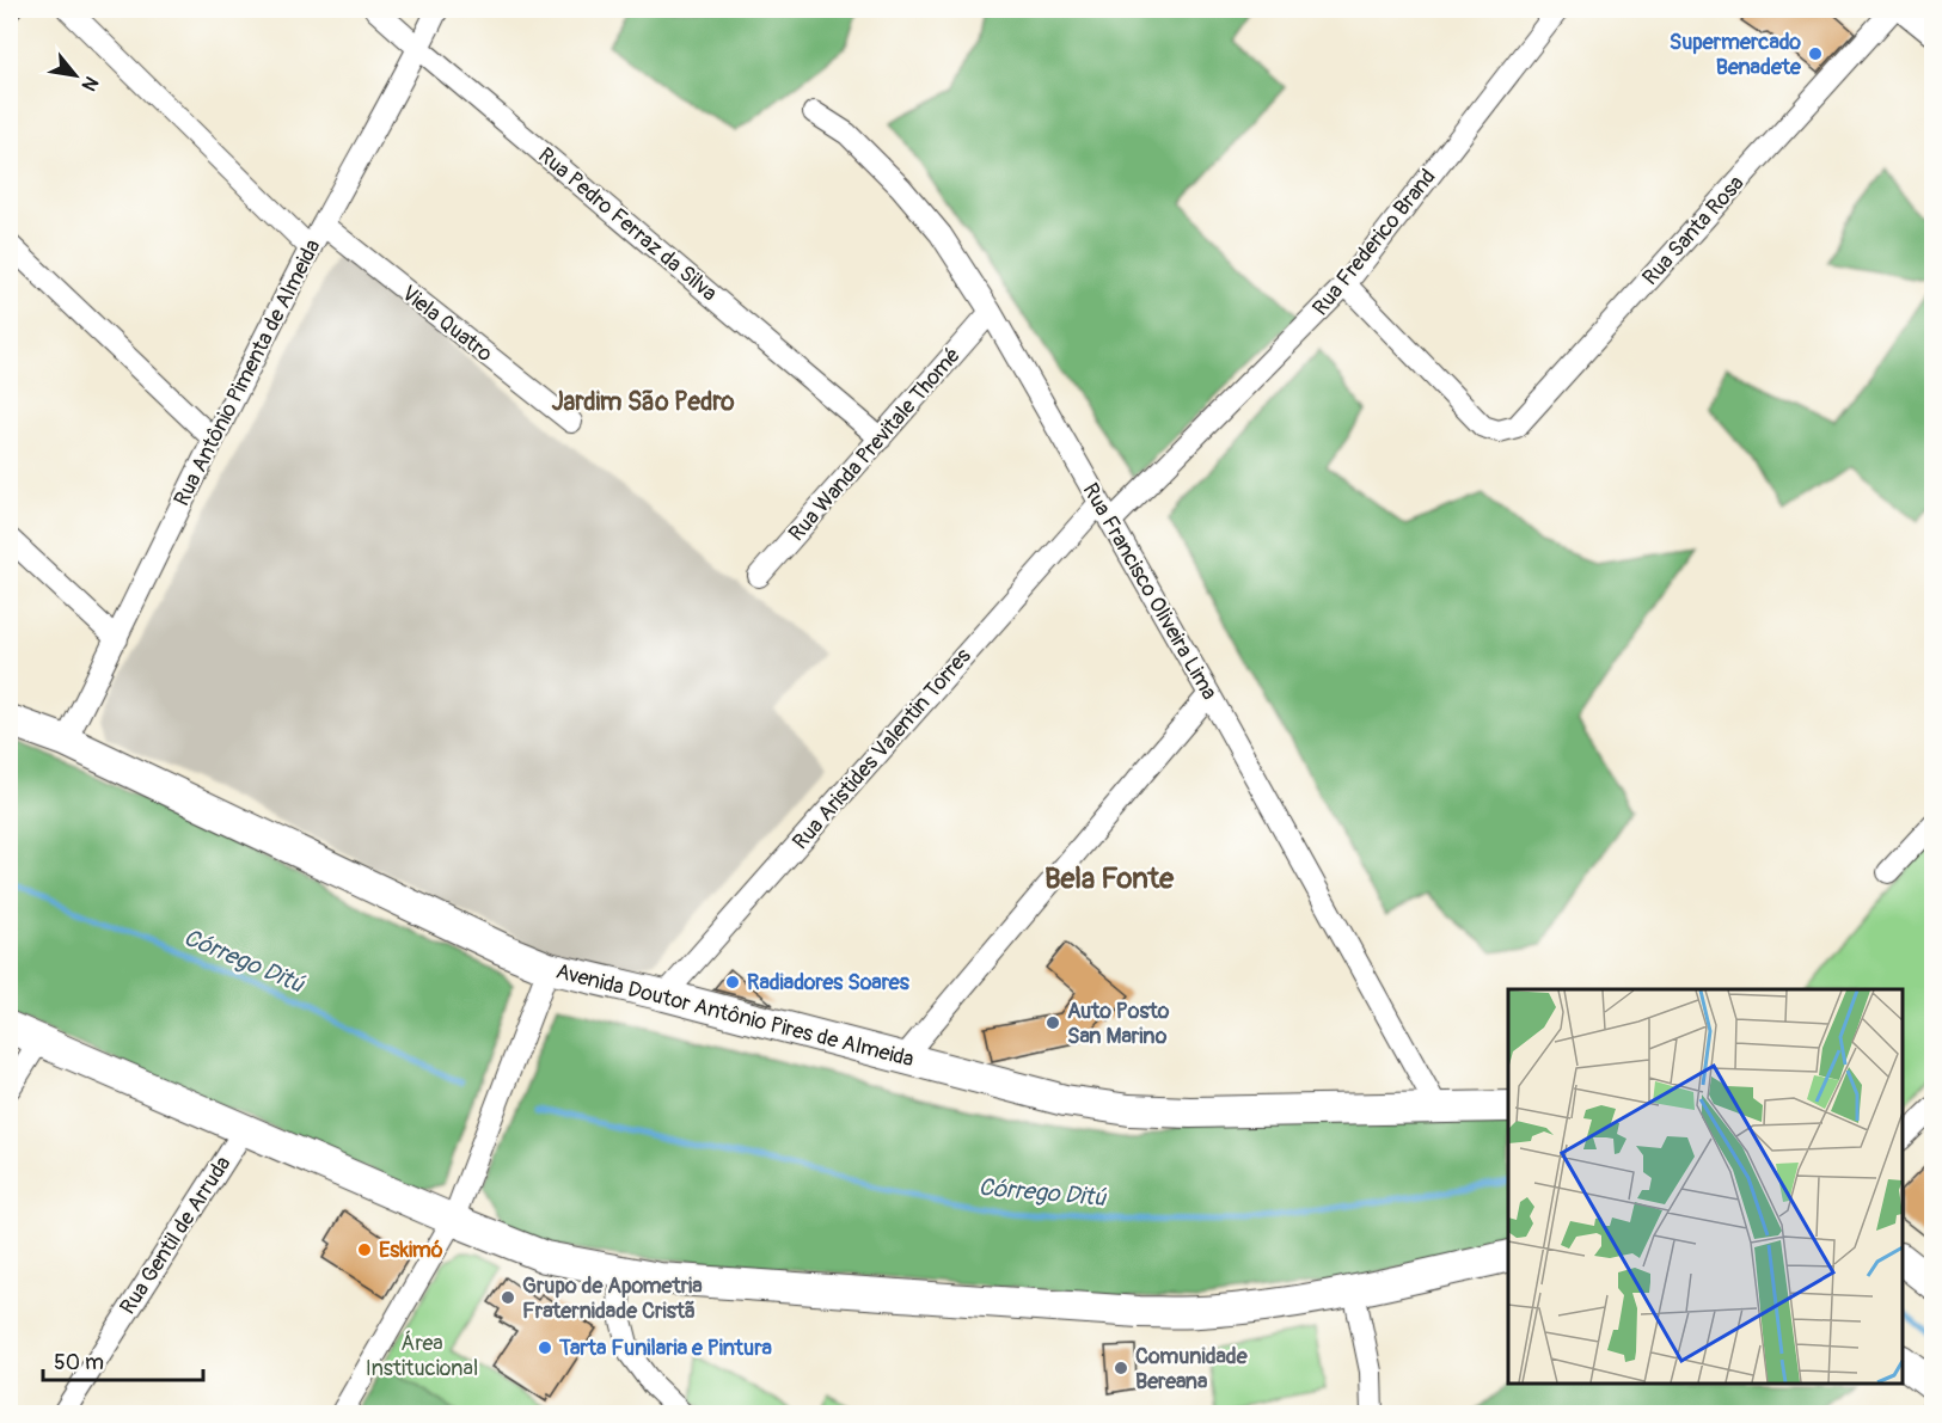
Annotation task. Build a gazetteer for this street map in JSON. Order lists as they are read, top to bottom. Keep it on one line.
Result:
{"streets":{"main road":["Avenida Doutor Antônio Pires de Almeida"],"street":["Rua Pedro Ferraz da Silva","Rua Santa Rosa","Rua Frederico Brand","Viela Quatro","Rua Antônio Pimenta de Almeida","Rua Wanda Previtale Thomé","Rua Francisco Oliveira Lima","Rua Aristides Valentin Torres","Rua Gentil de Arruda"]},"crossings":[["Rua Pedro Ferraz da Silva","Rua Antônio Pimenta de Almeida"],["Rua Pedro Ferraz da Silva","Rua Wanda Previtale Thomé"],["Rua Santa Rosa","Rua Frederico Brand"],["Rua Frederico Brand","Rua Francisco Oliveira Lima"],["Rua Frederico Brand","Rua Aristides Valentin Torres"],["Viela Quatro","Rua Antônio Pimenta de Almeida"],["Rua Antônio Pimenta de Almeida","Avenida Doutor Antônio Pires de Almeida"],["Rua Wanda Previtale Thomé","Rua Francisco Oliveira Lima"],["Rua Francisco Oliveira Lima","Rua Aristides Valentin Torres"],["Rua Francisco Oliveira Lima","Avenida Doutor Antônio Pires de Almeida"],["Rua Aristides Valentin Torres","Avenida Doutor Antônio Pires de Almeida"]],"districts":["Jardim São Pedro","Bela Fonte"],"water":["Córrego Ditú"],"parks":["Área Institucional"],"places":["Supermercado Benadete","Radiadores Soares","Auto Posto San Marino","Eskimó","Grupo de Apometria Fraternidade Cristã","Tarta Funilaria e Pintura","Comunidade Bereana"],"scale_bar":"50 m","north":"bottom right"}
